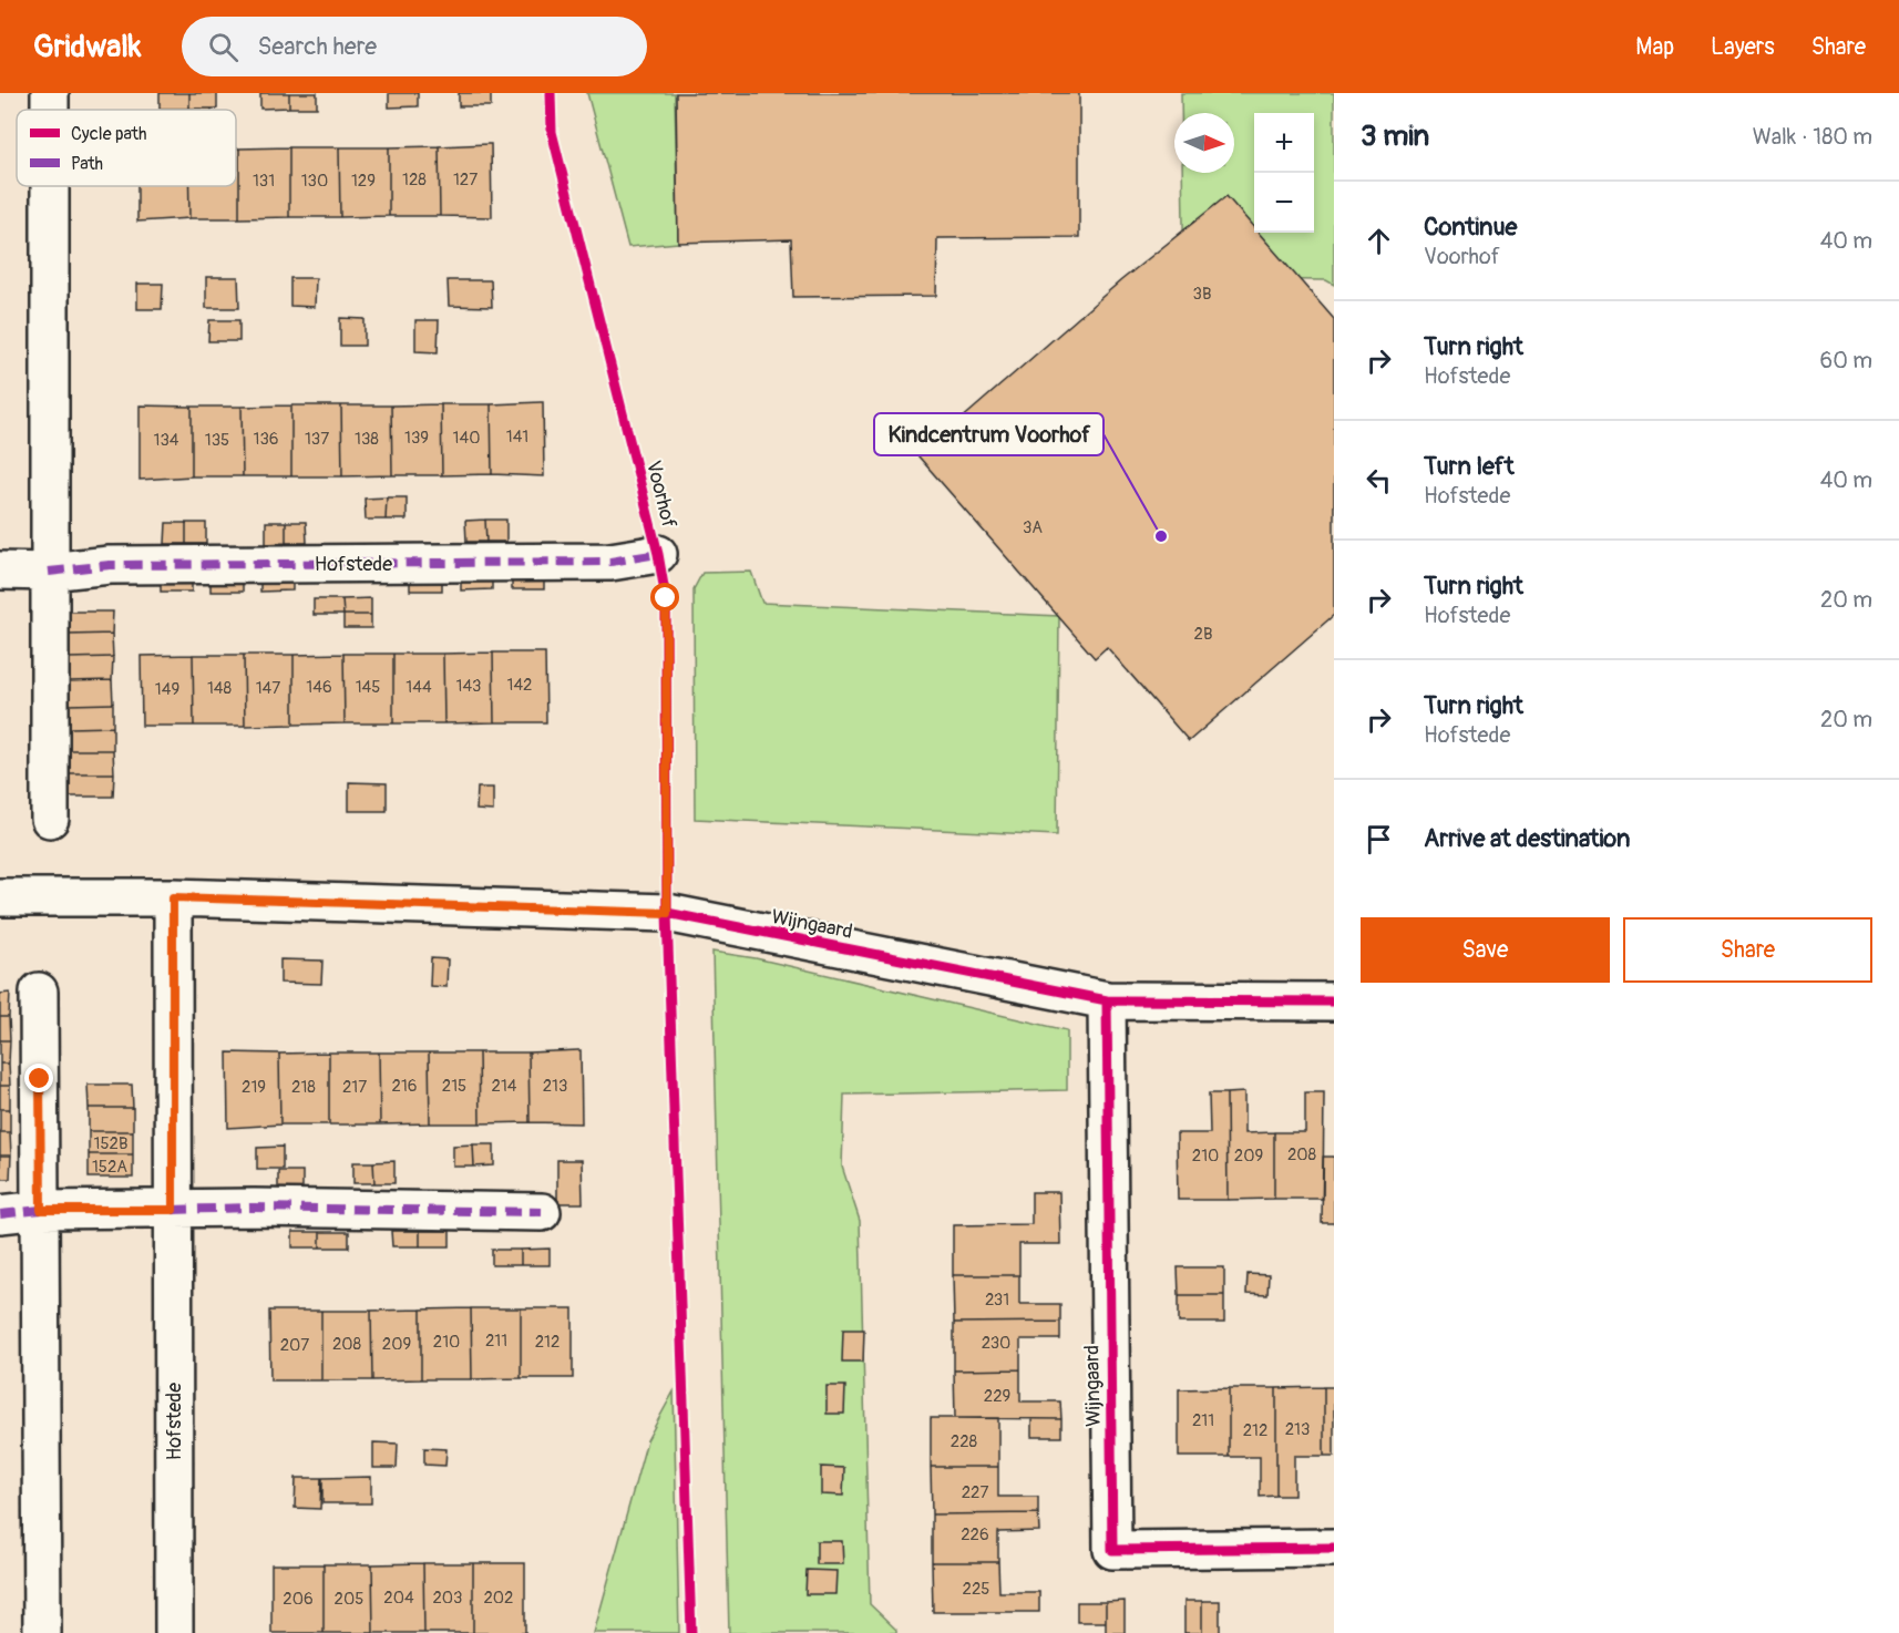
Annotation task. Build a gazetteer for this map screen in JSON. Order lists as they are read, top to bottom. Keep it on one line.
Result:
{"streets":{"street":["Hofstede","Wijngaard"],"cycle path":["Voorhof"]},"crossings":[["Hofstede","Wijngaard"]],"places":["Kindcentrum Voorhof"],"house_numbers":["128","127","131","130","129","3B","141","139","140","136","137","138","134","135","3A","2B","142","143","146","145","144","148","147","149","216","215","214","213","219","218","217","152B","208","210","209","152A","231","211","210","212","230","208","209","207","229","211","213","212","228","227","226","225","204","203","202","206","205"],"legend":["Cycle path","Path"],"north":"right","page":{"header":"Gridwalk","search":"Search here","nav":["Map","Layers","Share"],"heading":["3 min","Walk · 180 m"],"map_buttons":["+","−"],"list":[["Continue","Voorhof","40 m"],["Turn right","Hofstede","60 m"],["Turn left","Hofstede","40 m"],["Turn right","Hofstede","20 m"],["Turn right","Hofstede","20 m"],"Arrive at destination"],"buttons":["Save","Share"]}}
